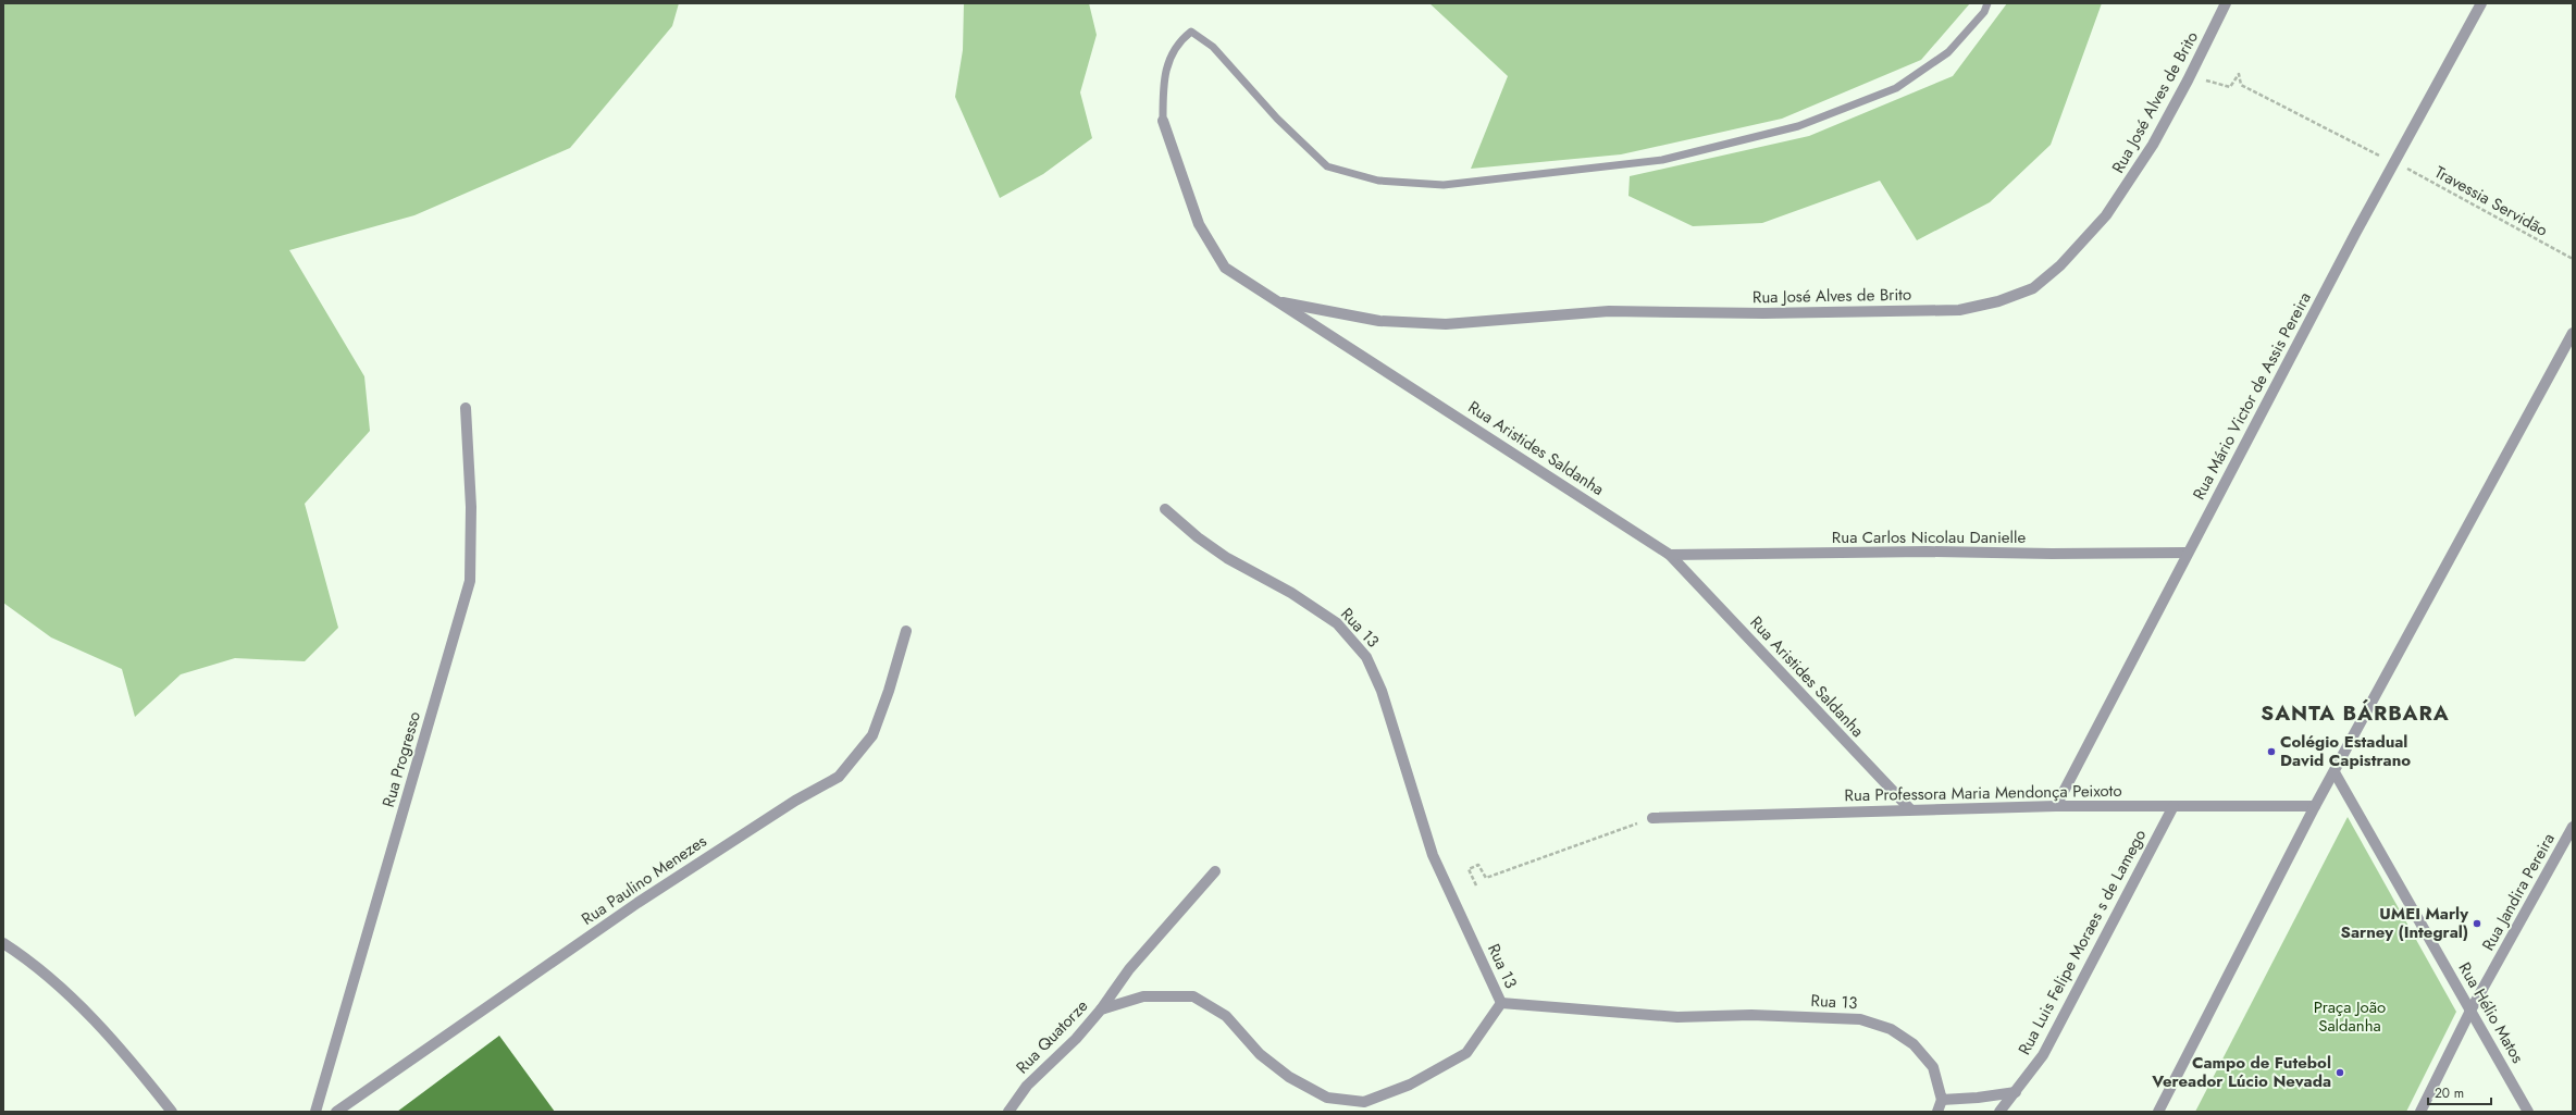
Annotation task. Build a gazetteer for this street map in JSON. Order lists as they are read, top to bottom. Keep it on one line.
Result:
{"streets":{"street":["Rua José Alves de Brito","Rua Mário Victor de Assis Pereira","Rua Aristides Saldanha","Rua Carlos Nicolau Danielle","Rua 13","Rua Progresso","Rua Professora Maria Mendonça Peixoto","Rua Paulino Menezes","Rua Jandira Pereira","Rua Luis Felipe Moraes s de Lamego","Rua Hélio Matos","Rua Quatorze"],"path":["Travessia Servidão"]},"crossings":[["Rua José Alves de Brito","Rua Aristides Saldanha"],["Rua Mário Victor de Assis Pereira","Rua Carlos Nicolau Danielle"],["Rua Mário Victor de Assis Pereira","Rua Professora Maria Mendonça Peixoto"],["Rua Aristides Saldanha","Rua Carlos Nicolau Danielle"],["Rua Aristides Saldanha","Rua Professora Maria Mendonça Peixoto"],["Rua 13","Rua Quatorze"],["Rua Professora Maria Mendonça Peixoto","Rua Luis Felipe Moraes s de Lamego"],["Rua Jandira Pereira","Rua Hélio Matos"]],"districts":["SANTA BÁRBARA"],"parks":["Praça João Saldanha"],"places":["Colégio Estadual David Capistrano","UMEI Marly Sarney (Integral)","Campo de Futebol Vereador Lúcio Nevada"],"scale_bar":"20 m"}
